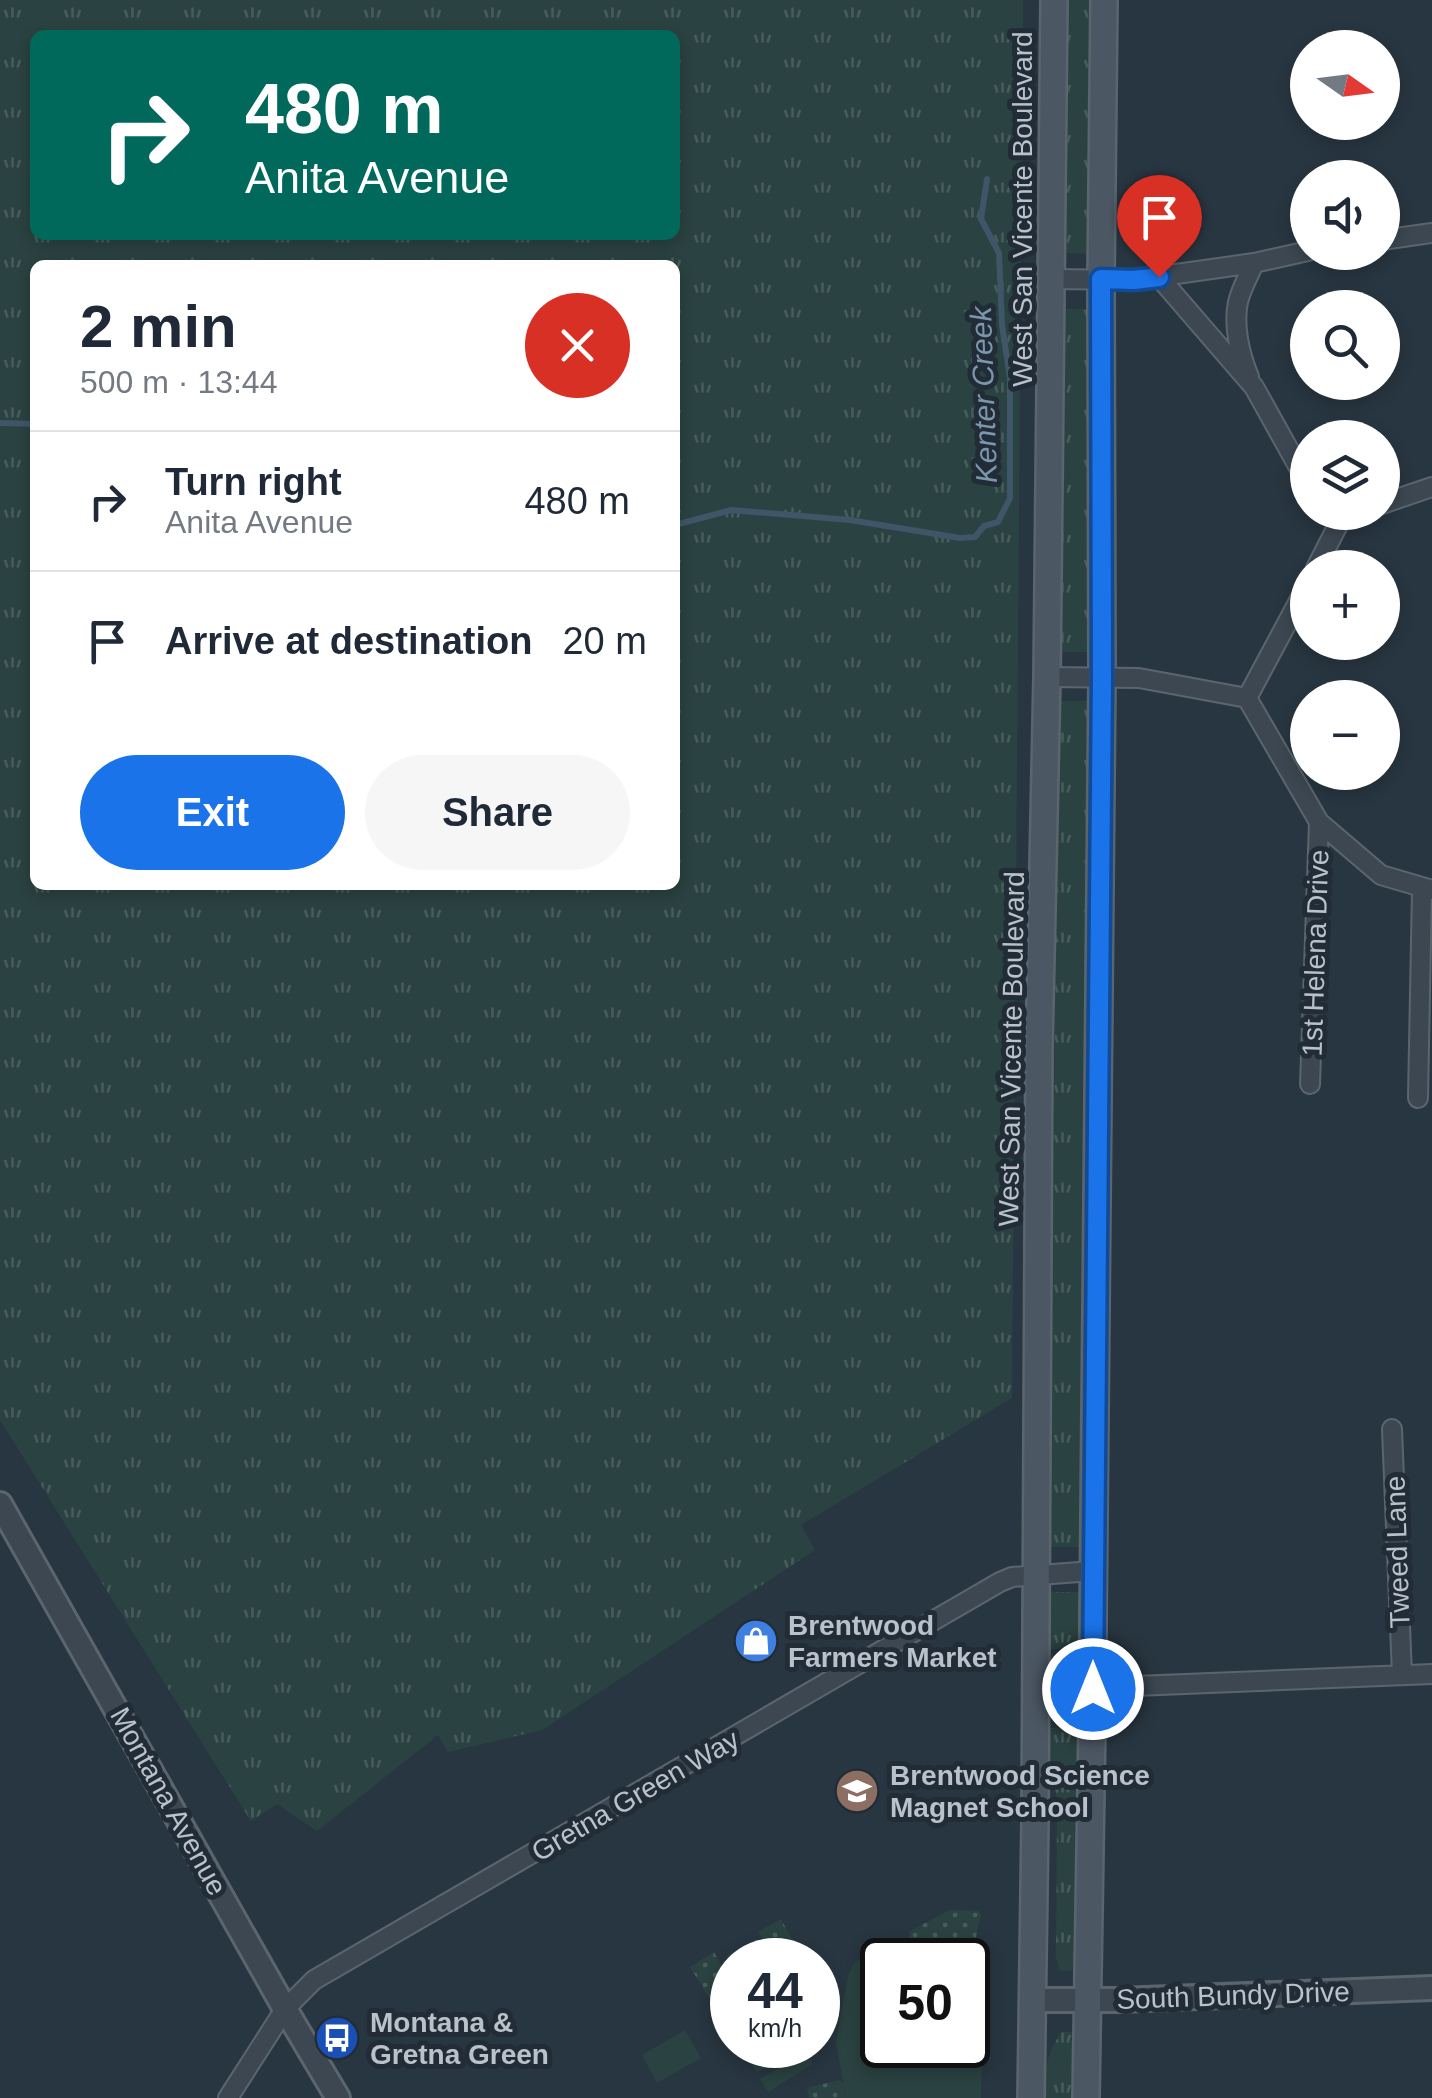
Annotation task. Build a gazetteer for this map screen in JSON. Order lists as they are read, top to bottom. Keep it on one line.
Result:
{"streets":{"main road":["West San Vicente Boulevard"],"street":["1st Helena Drive","Tweed Lane","Gretna Green Way","Montana Avenue","South Bundy Drive"]},"crossings":[["West San Vicente Boulevard","Gretna Green Way"],["West San Vicente Boulevard","South Bundy Drive"],["Gretna Green Way","Montana Avenue"]],"water":["Kenter Creek"],"places":{"shop":["Brentwood Farmers Market"],"school or university":["Brentwood Science Magnet School"],"bus stop":["Montana & Gretna Green"]},"north":"right","page":{"map_buttons":["+","−"],"turn":["480 m","Anita Avenue"],"heading":["2 min","500 m · 13:44"],"list":[{"name":"Turn right","note":"Anita Avenue","value":"480 m"},{"name":"Arrive at destination","value":"20 m"}],"buttons":["Exit","Share"],"speed":"44 km/h","limit":"50"}}
